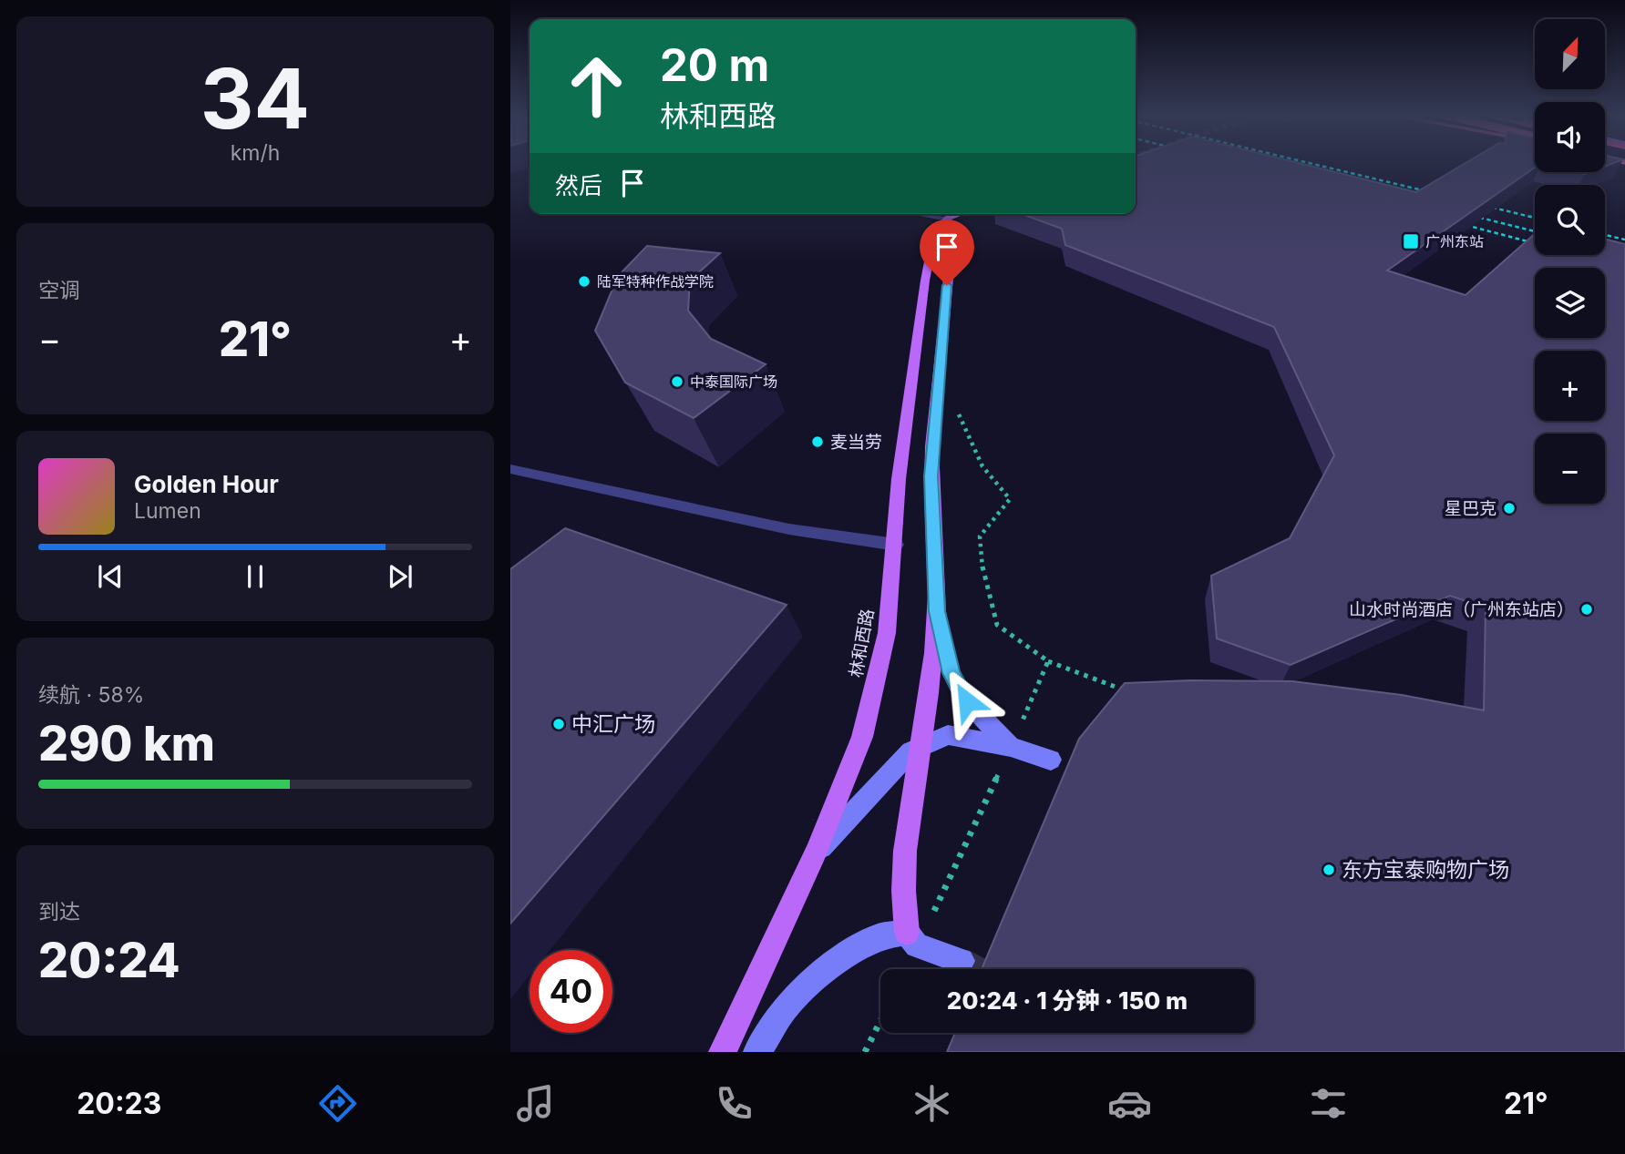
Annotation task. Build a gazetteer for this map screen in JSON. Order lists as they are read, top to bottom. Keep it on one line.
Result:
{"streets":{"main road":["林和西路"]},"places":{"transit":["广州东站"],"other":["陆军特种作战学院","中泰国际广场","麦当劳","星巴克","山水时尚酒店（广州东站店）","中汇广场","东方宝泰购物广场"]},"north":"top right","page":{"tile":[["34","km/h"],"空调",["续航 · 58%","290 km"],["到达","20:24"]],"map_buttons":["+","−"],"turn":["20 m","林和西路"],"then":"然后","heat":["−","21°","+"],"song":["Golden Hour","Lumen"],"limit":"40","trip":"20:24 · 1 分钟 · 150 m","tabs":["20:23","21°"]}}
